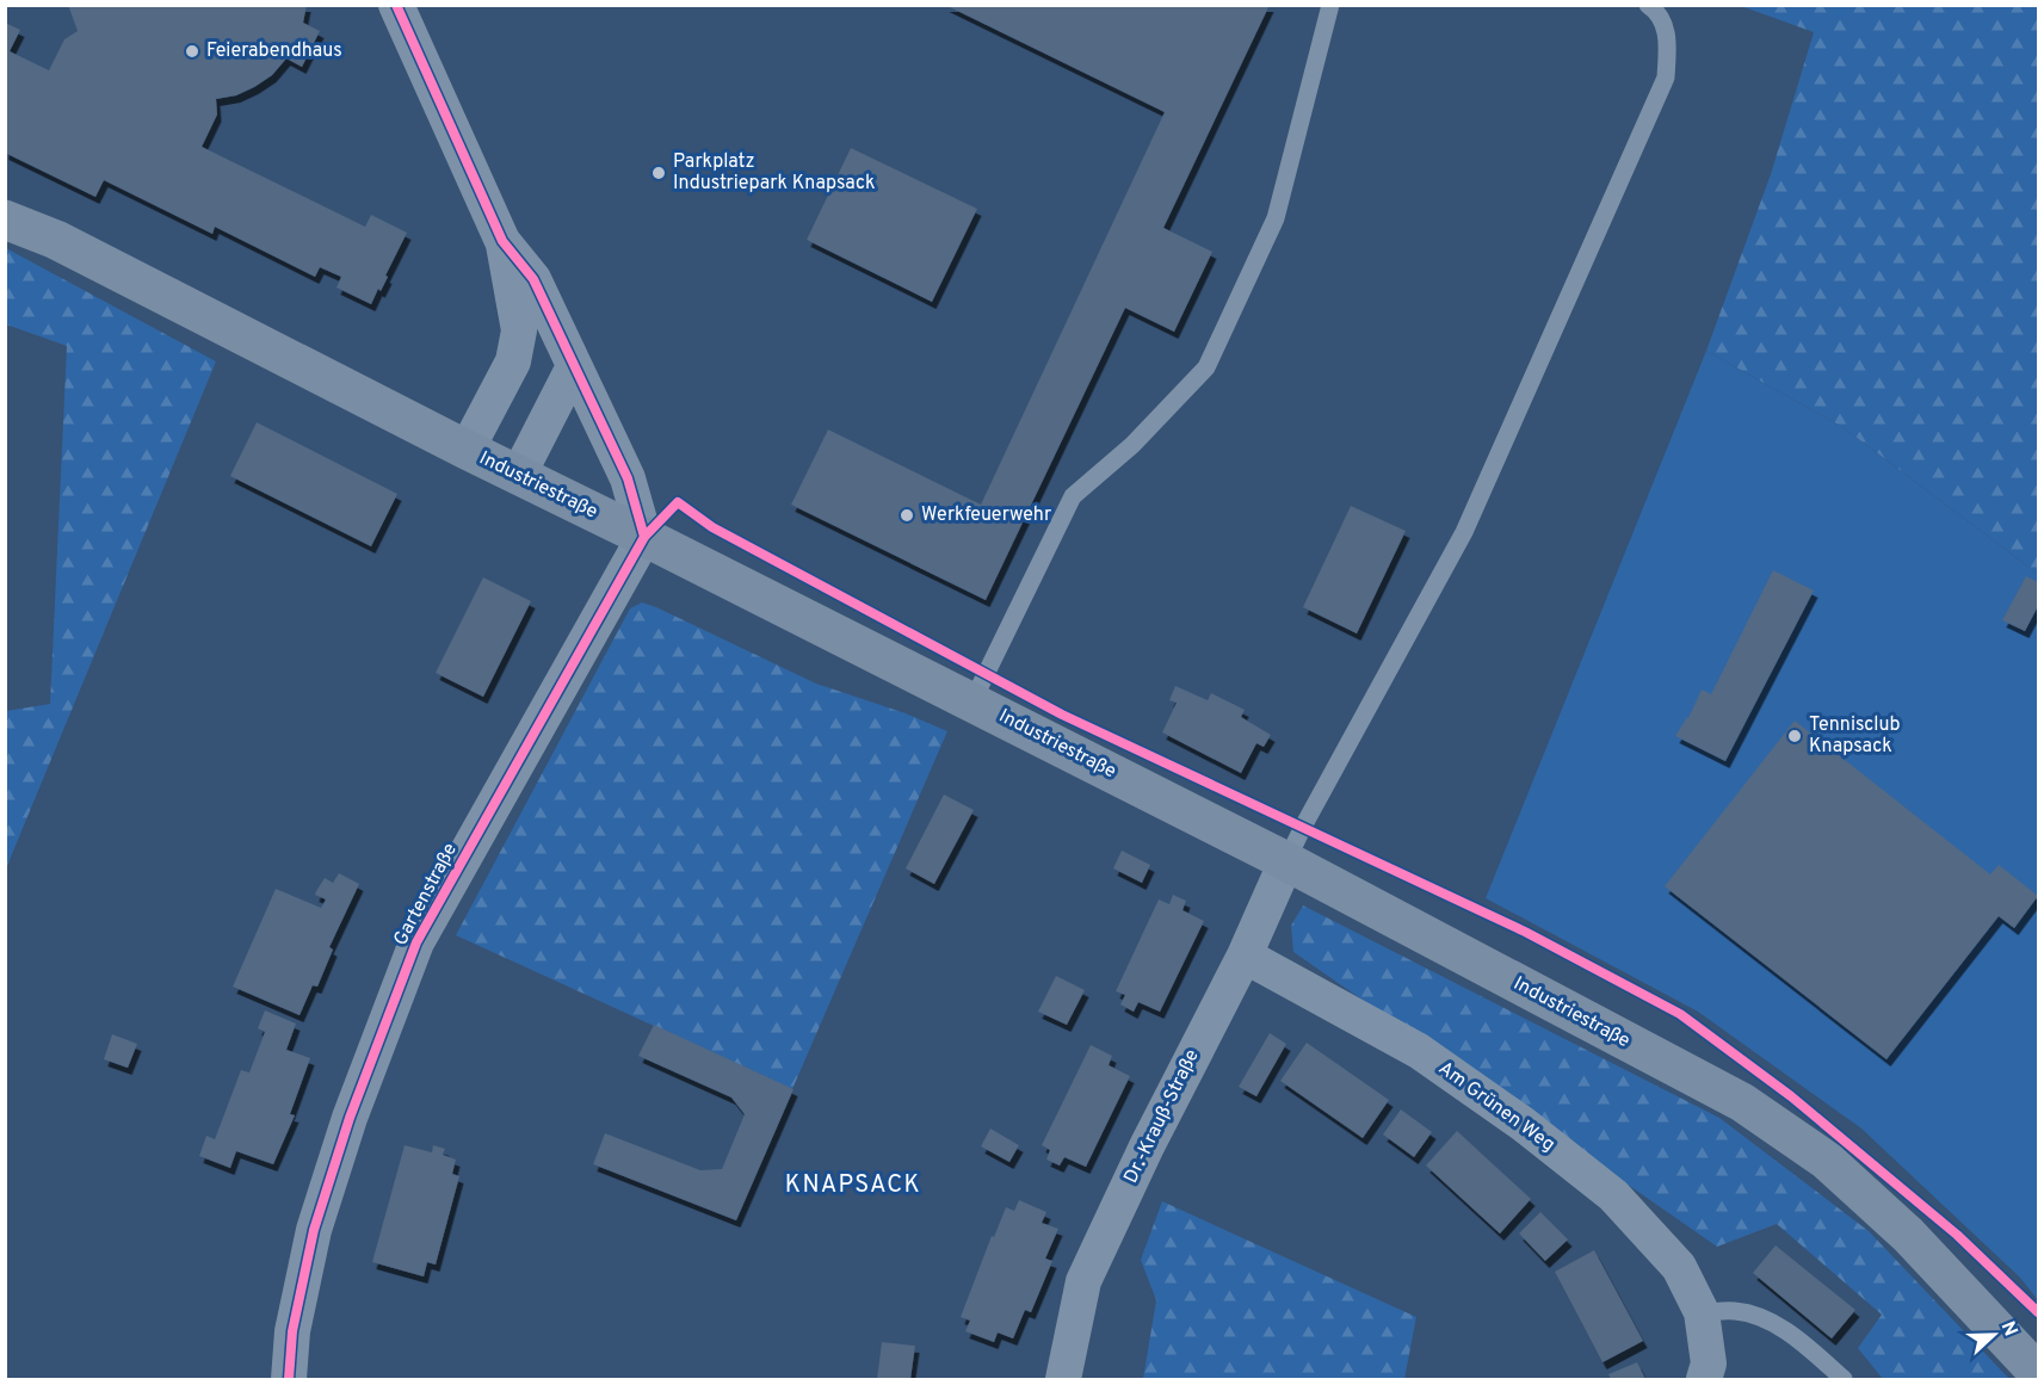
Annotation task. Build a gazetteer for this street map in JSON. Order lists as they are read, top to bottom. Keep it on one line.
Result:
{"streets":{"main road":["Industriestraße"],"street":["Gartenstraße","Am Grünen Weg","Dr.-Krauß-Straße"]},"crossings":[["Industriestraße","Gartenstraße"],["Industriestraße","Dr.-Krauß-Straße"],["Am Grünen Weg","Dr.-Krauß-Straße"]],"districts":["KNAPSACK"],"places":["Feierabendhaus","Parkplatz Industriepark Knapsack","Werkfeuerwehr","Tennisclub Knapsack"],"north":"right"}
